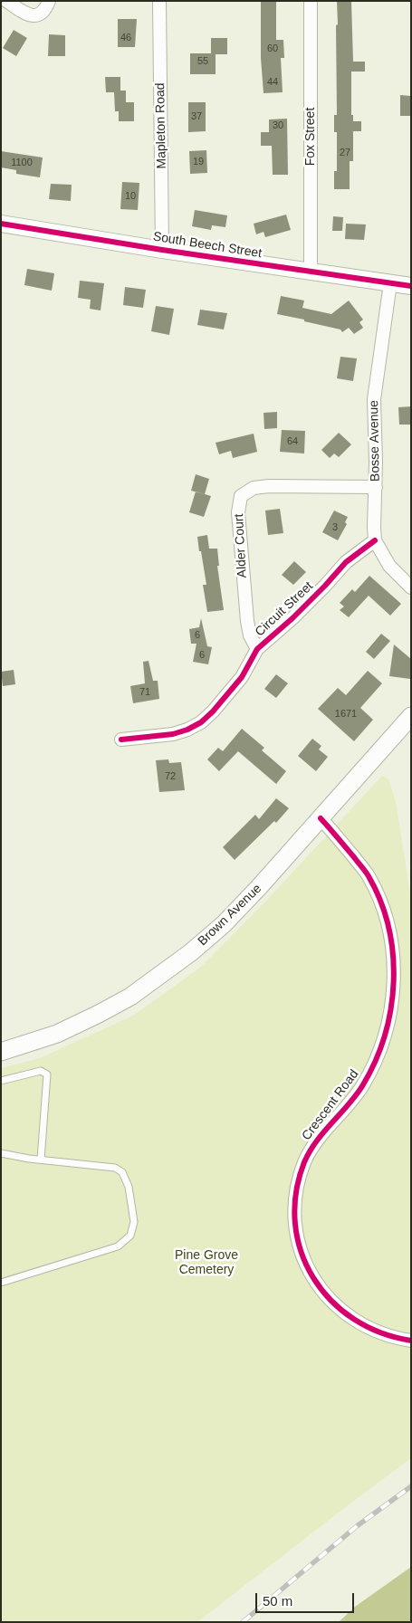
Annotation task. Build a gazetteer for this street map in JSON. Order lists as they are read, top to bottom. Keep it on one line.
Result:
{"streets":{"main road":["Brown Avenue"],"street":["Mapleton Road","Fox Street","South Beech Street","Bosse Avenue","Alder Court","Circuit Street","Crescent Road"]},"crossings":[["Mapleton Road","South Beech Street"],["Fox Street","South Beech Street"],["South Beech Street","Bosse Avenue"],["Bosse Avenue","Alder Court"],["Bosse Avenue","Circuit Street"],["Alder Court","Circuit Street"],["Brown Avenue","Crescent Road"]],"parks":["Pine Grove Cemetery"],"house_numbers":["46","60","55","44","37","30","27","19","1100","10","64","3","6","6","71","1671","72"],"scale_bar":"50 m"}
